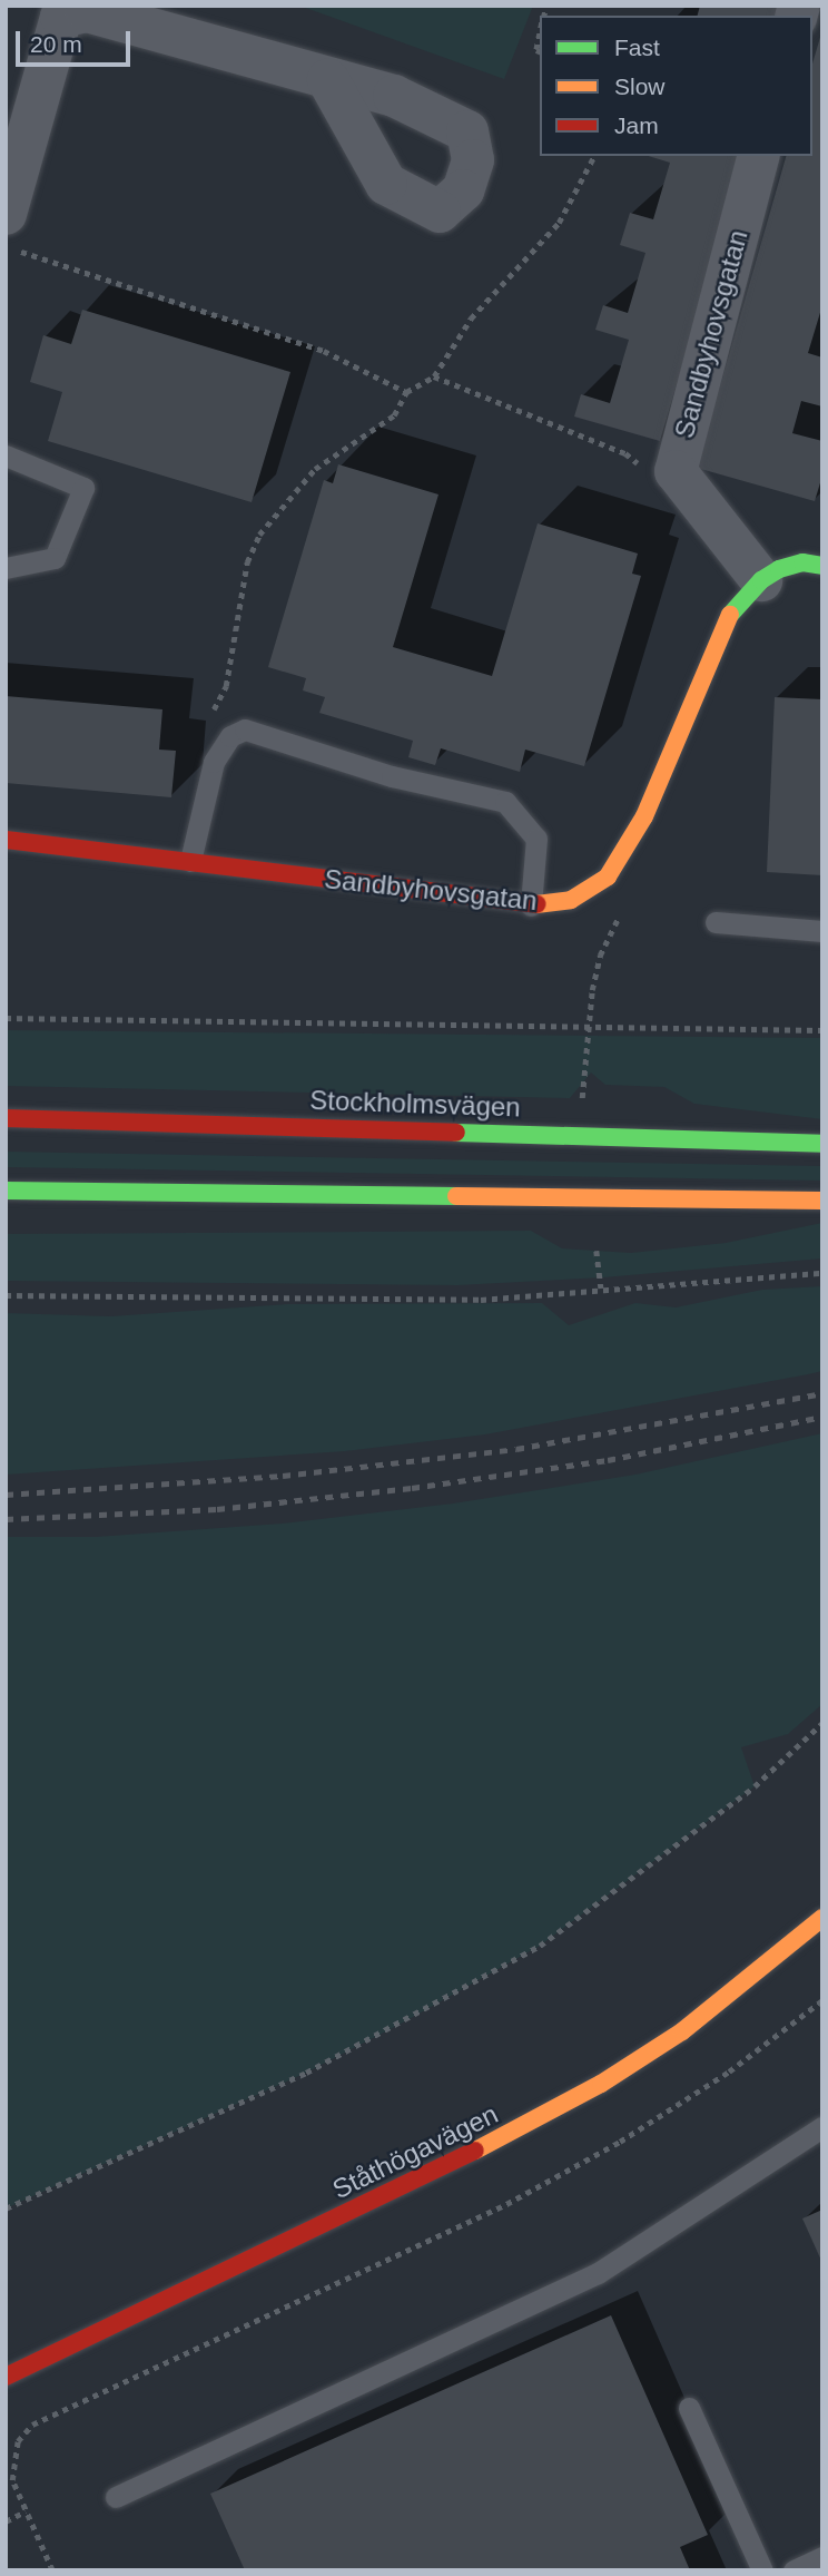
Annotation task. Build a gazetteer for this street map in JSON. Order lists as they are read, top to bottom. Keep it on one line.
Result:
{"streets":{"main road":["Sandbyhovsgatan","Stockholmsvägen","Ståthögavägen"]},"legend":["Fast","Slow","Jam"],"scale_bar":"20 m"}
